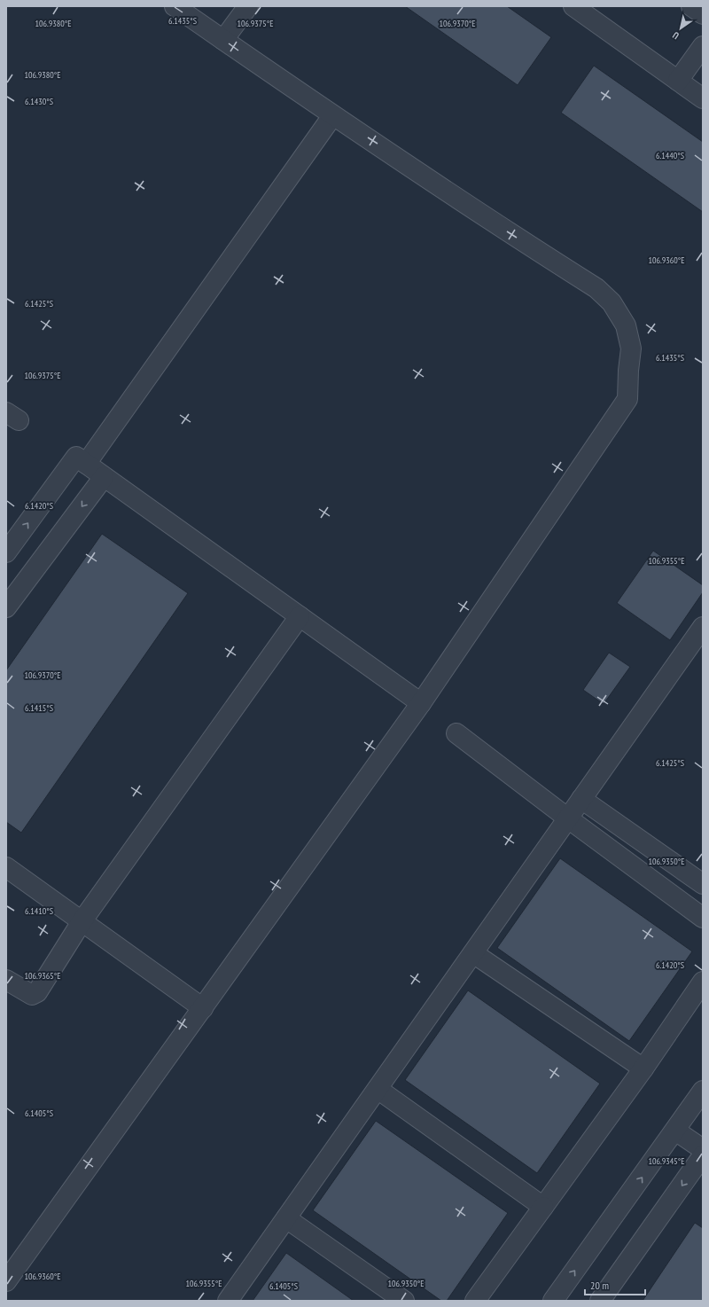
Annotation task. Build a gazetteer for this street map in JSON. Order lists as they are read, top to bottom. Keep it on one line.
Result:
{"scale_bar":"20 m","north":"bottom left","coordinates":["6.1435°S","106.9380°E","106.9375°E","106.9370°E","6.1430°S","6.1440°S","106.9360°E","6.1425°S","6.1420°S","106.9355°E","6.1415°S","106.9350°E","6.1410°S","106.9365°E","6.1405°S","106.9345°E"]}
